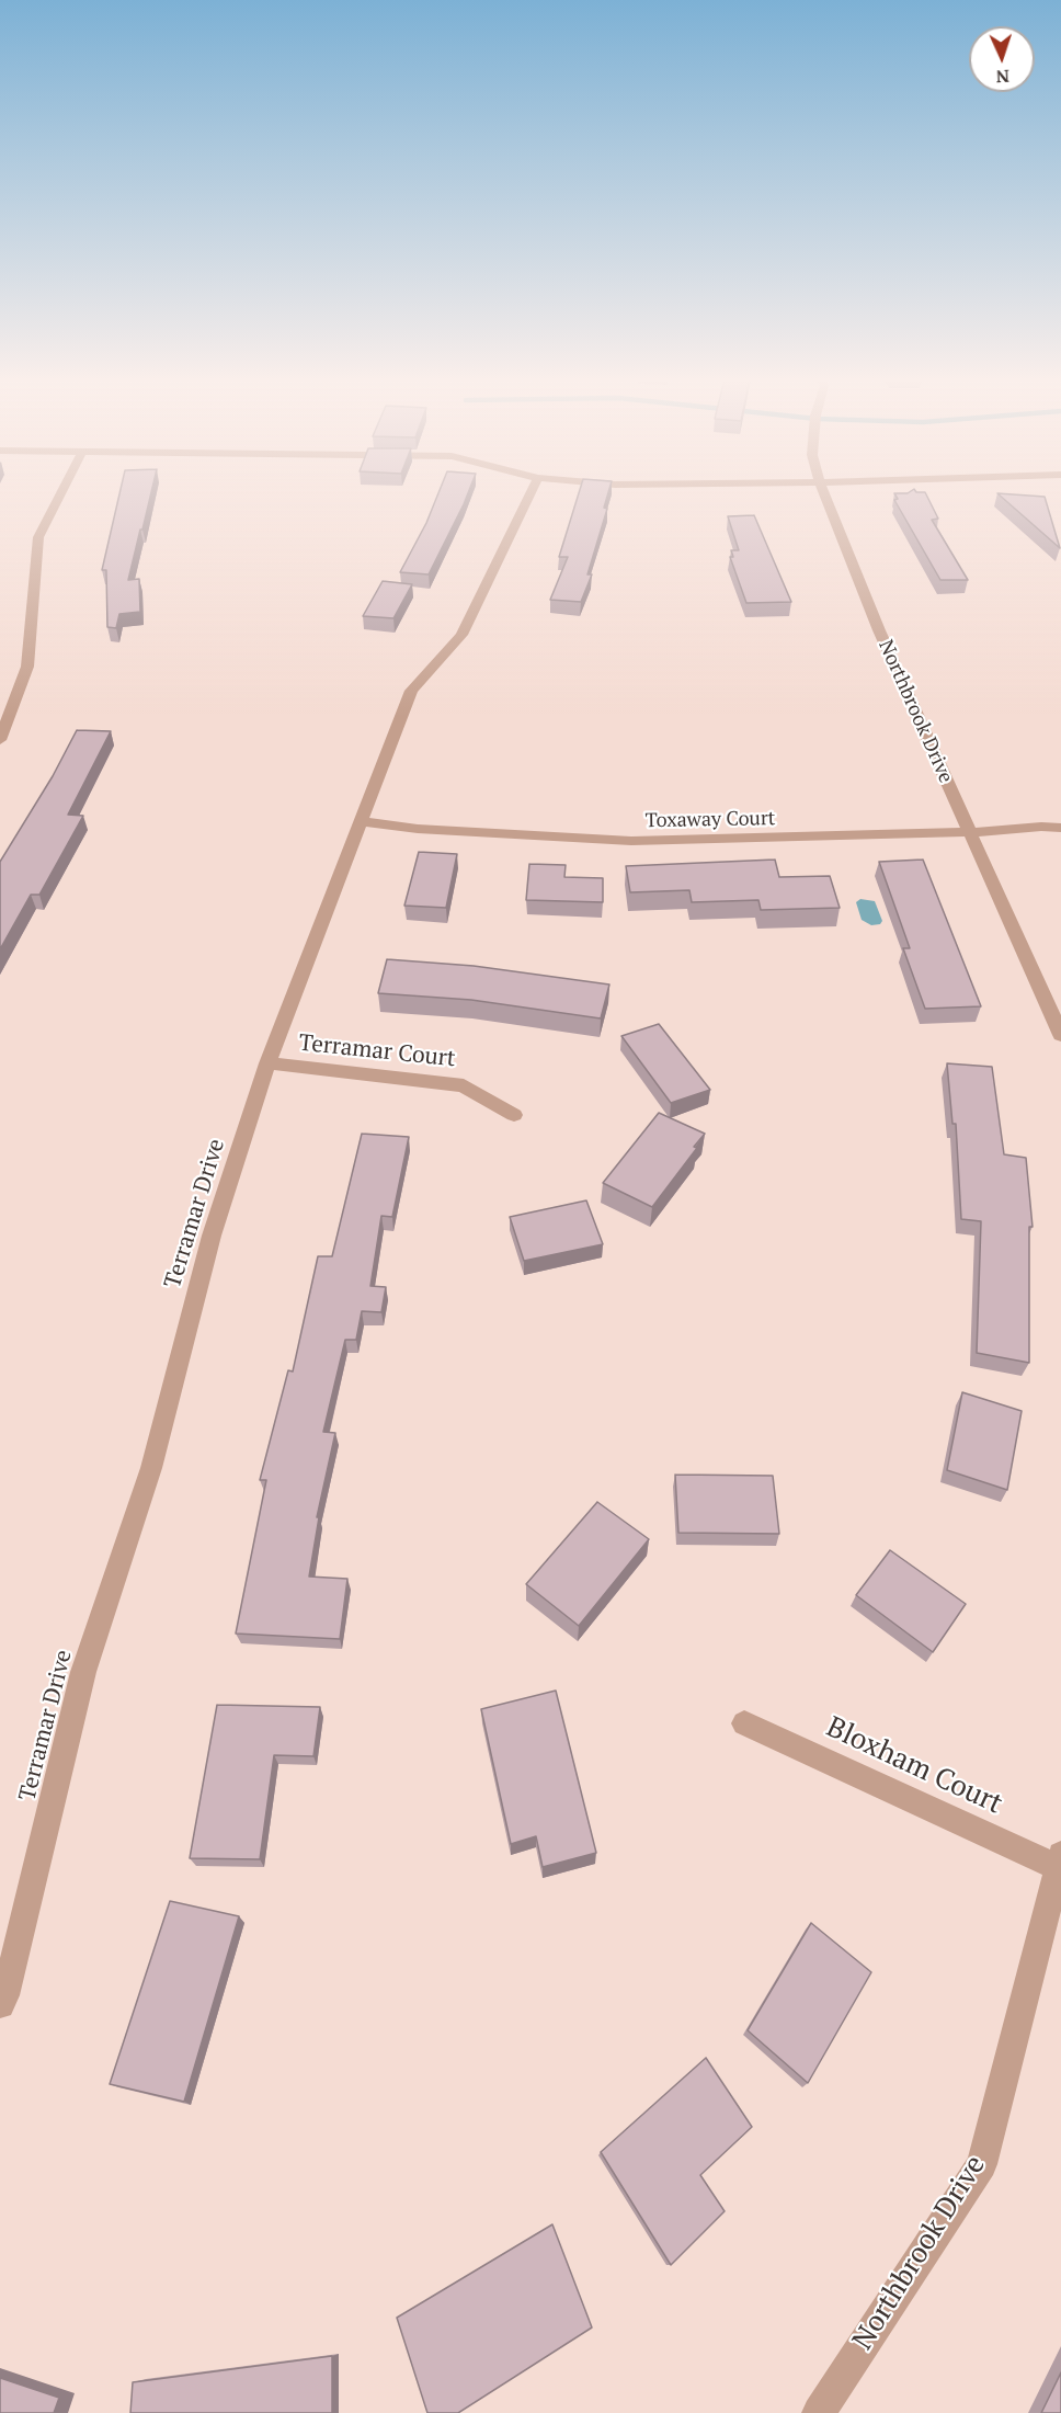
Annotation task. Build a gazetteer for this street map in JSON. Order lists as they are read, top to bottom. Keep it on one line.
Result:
{"streets":{"street":["Northbrook Drive","Toxaway Court","Terramar Court","Terramar Drive","Bloxham Court"]},"crossings":[["Northbrook Drive","Toxaway Court"],["Northbrook Drive","Bloxham Court"],["Toxaway Court","Terramar Drive"],["Terramar Court","Terramar Drive"]],"north":"bottom"}
